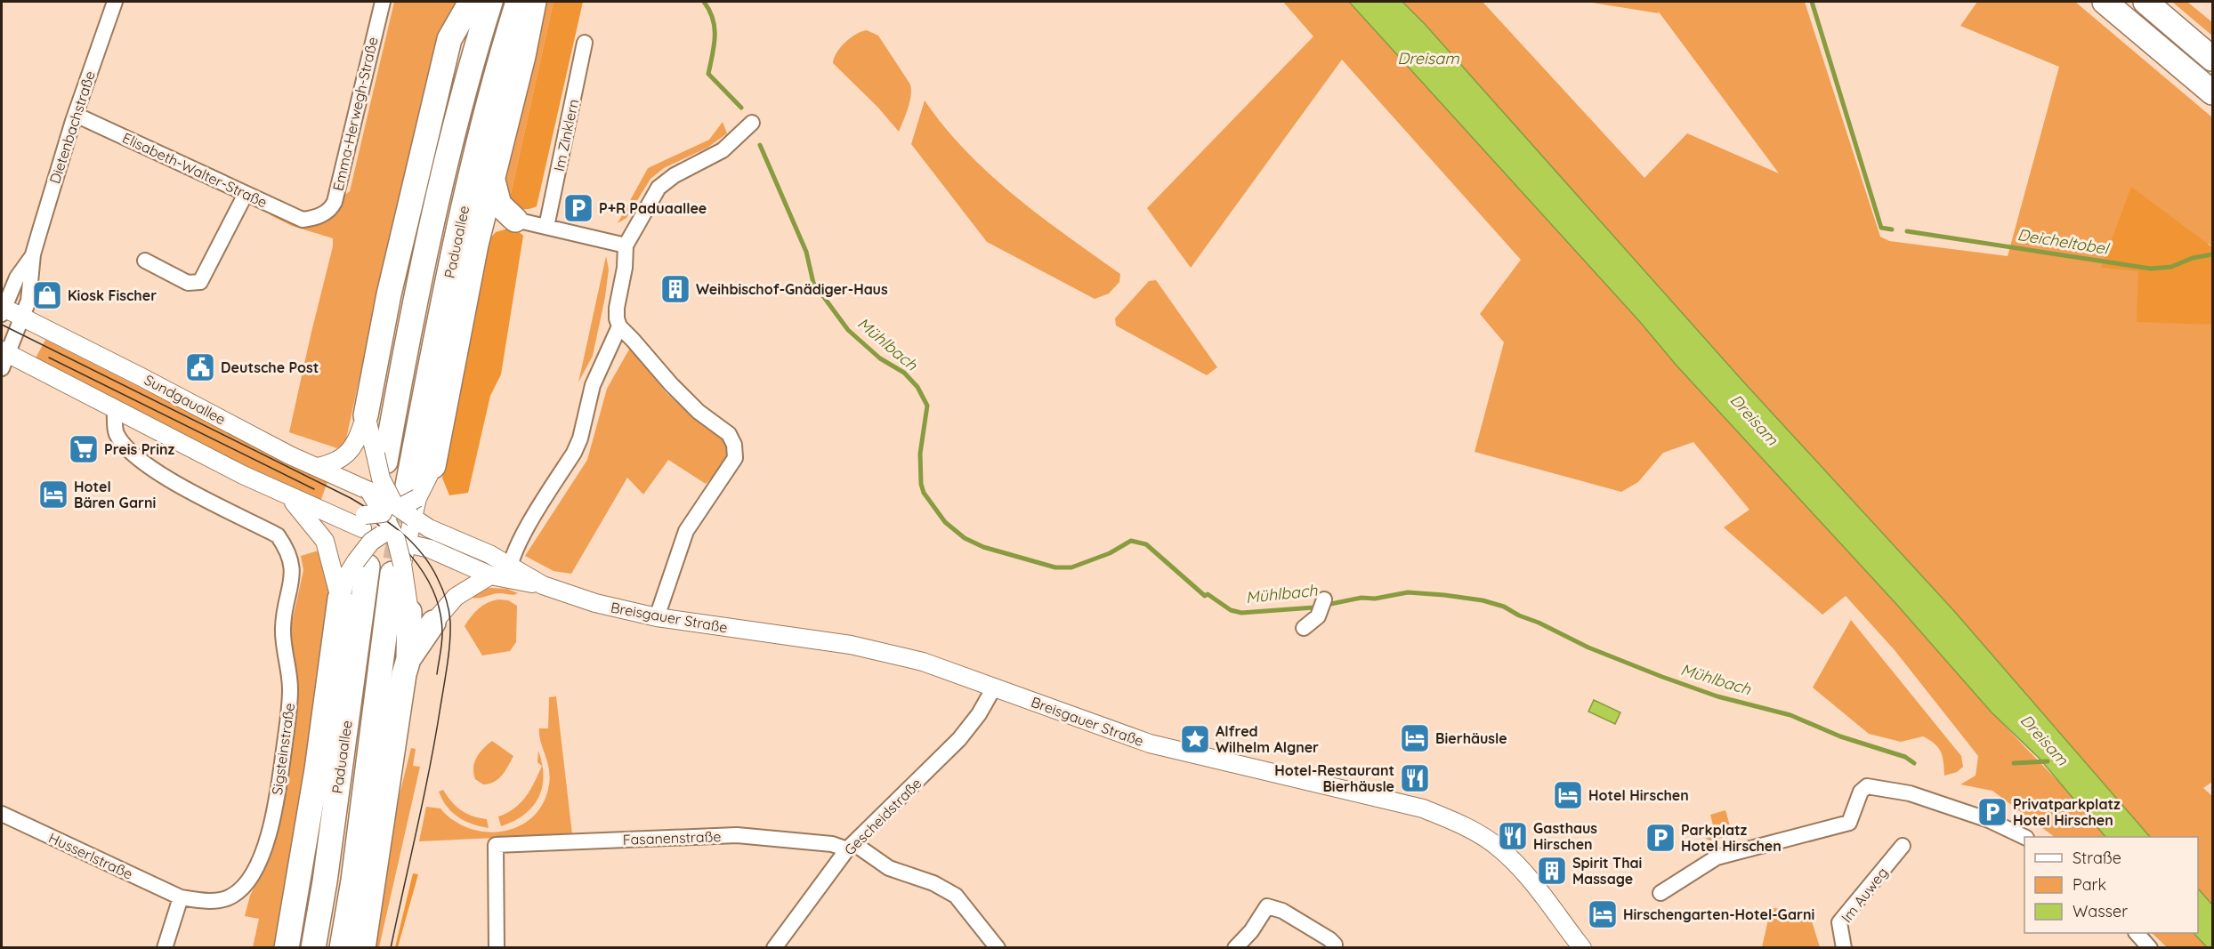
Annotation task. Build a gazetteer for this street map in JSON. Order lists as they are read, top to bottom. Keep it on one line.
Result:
{"streets":{"highway":["Paduaallee"],"street":["Emma-Herwegh-Straße","Dietenbachstraße","Im Zinklern","Elisabeth-Walter-Straße","Sundgauallee","Breisgauer Straße","Sigsteinstraße","Gescheidstraße","Fasanenstraße","Husserlstraße","Im Auweg"]},"crossings":[["Emma-Herwegh-Straße","Elisabeth-Walter-Straße"],["Dietenbachstraße","Elisabeth-Walter-Straße"],["Dietenbachstraße","Sundgauallee"],["Sundgauallee","Breisgauer Straße"],["Breisgauer Straße","Gescheidstraße"],["Sigsteinstraße","Husserlstraße"],["Gescheidstraße","Fasanenstraße"]],"water":["Dreisam","Deicheltobel","Mühlbach"],"places":{"parking":["P+R Paduaallee","Privatparkplatz Hotel Hirschen","Parkplatz Hotel Hirschen"],"building":["Weihbischof-Gnädiger-Haus","Spirit Thai Massage"],"shop":["Kiosk Fischer"],"public building":["Deutsche Post"],"supermarket":["Preis Prinz"],"hotel":["Hotel Bären Garni","Bierhäusle","Hotel Hirschen","Hirschengarten-Hotel-Garni"],"place":["Alfred Wilhelm Algner"],"restaurant":["Hotel-Restaurant Bierhäusle","Gasthaus Hirschen"]},"legend":["Straße","Park","Wasser"]}
